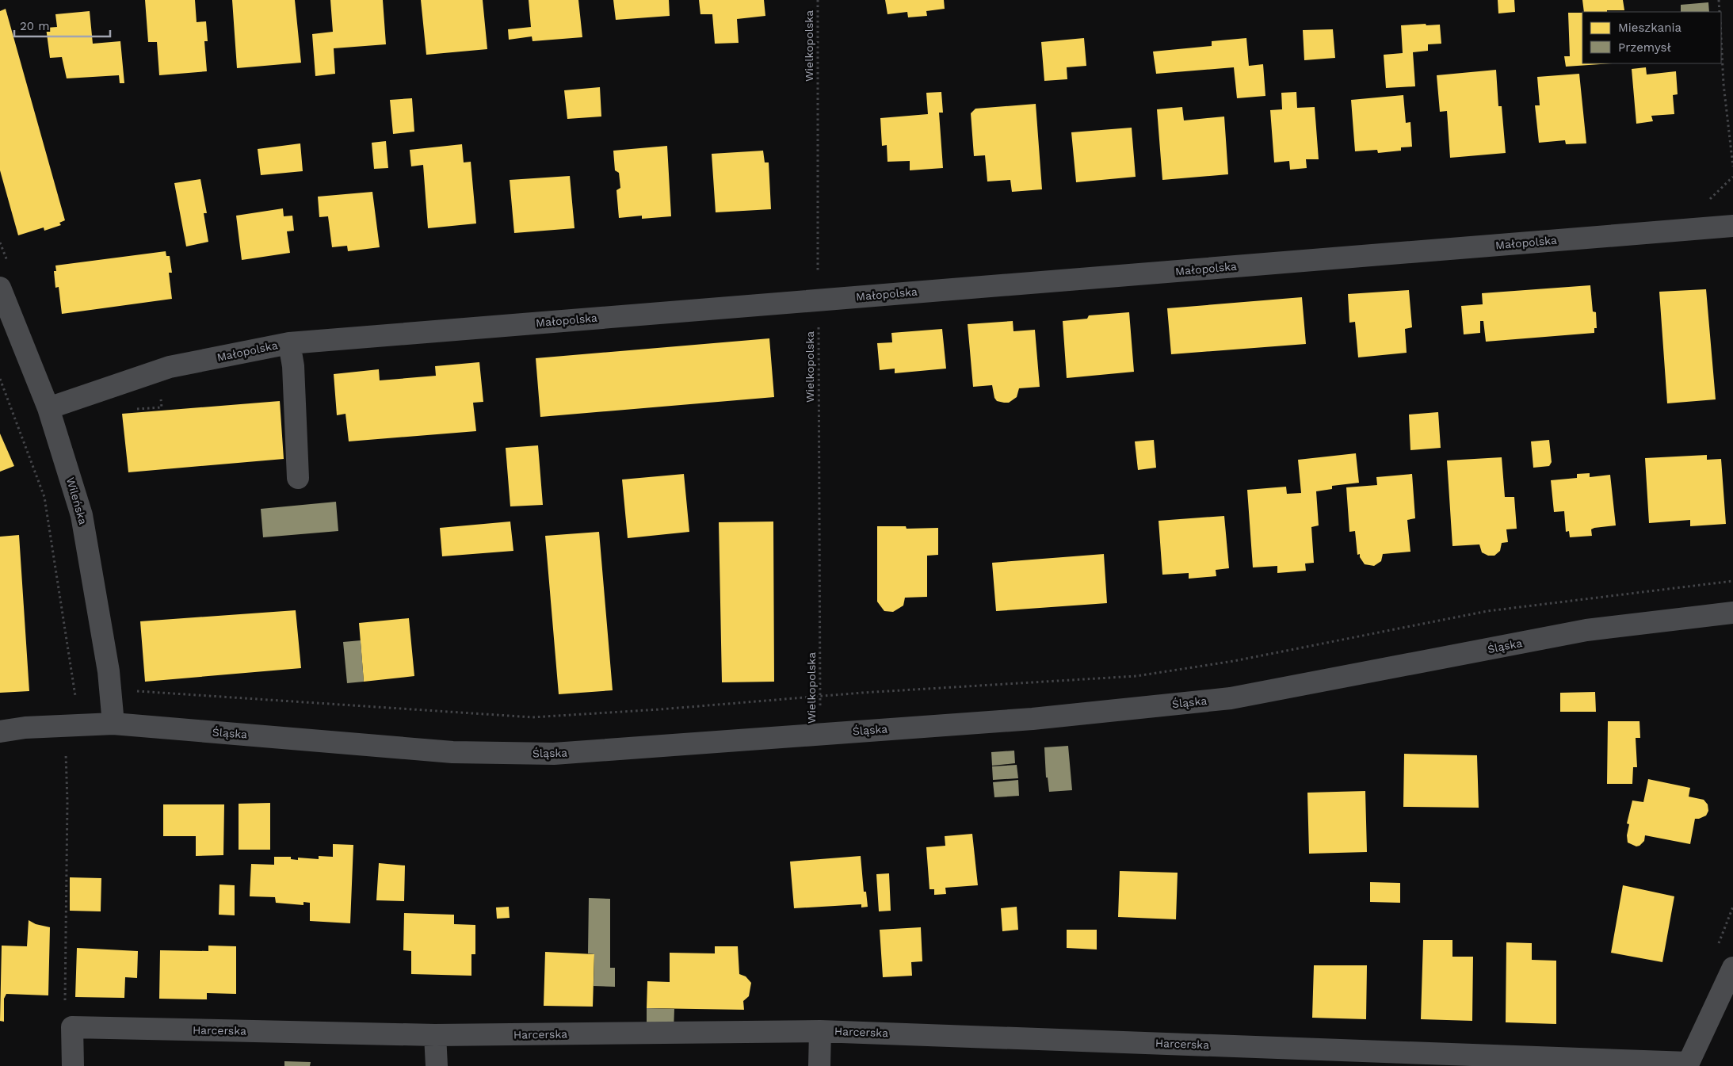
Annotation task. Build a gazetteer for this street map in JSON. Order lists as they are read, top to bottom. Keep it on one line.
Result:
{"streets":{"street":["Małopolska","Wileńska","Śląska","Harcerska"],"path":["Wielkopolska"]},"crossings":[["Wielkopolska","Małopolska"],["Wielkopolska","Śląska"],["Małopolska","Wileńska"],["Wileńska","Śląska"]],"legend":["Mieszkania","Przemysł"],"scale_bar":"20 m"}
